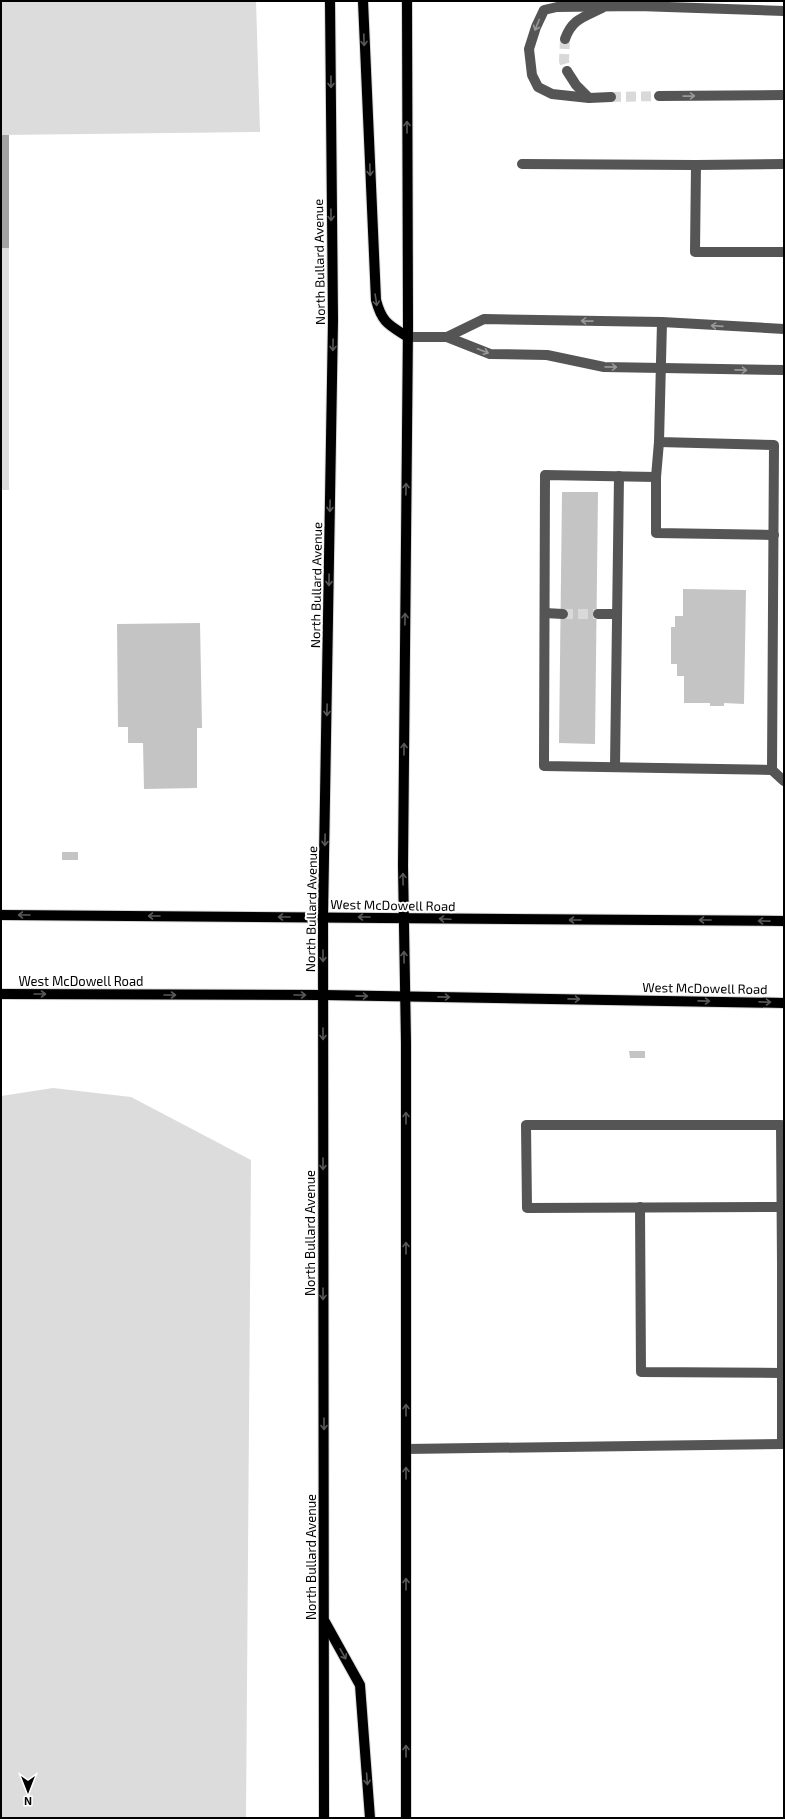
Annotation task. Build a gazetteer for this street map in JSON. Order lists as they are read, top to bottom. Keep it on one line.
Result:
{"streets":{"main road":["North Bullard Avenue","West McDowell Road"]},"crossings":[["North Bullard Avenue","West McDowell Road"]],"north":"bottom"}
